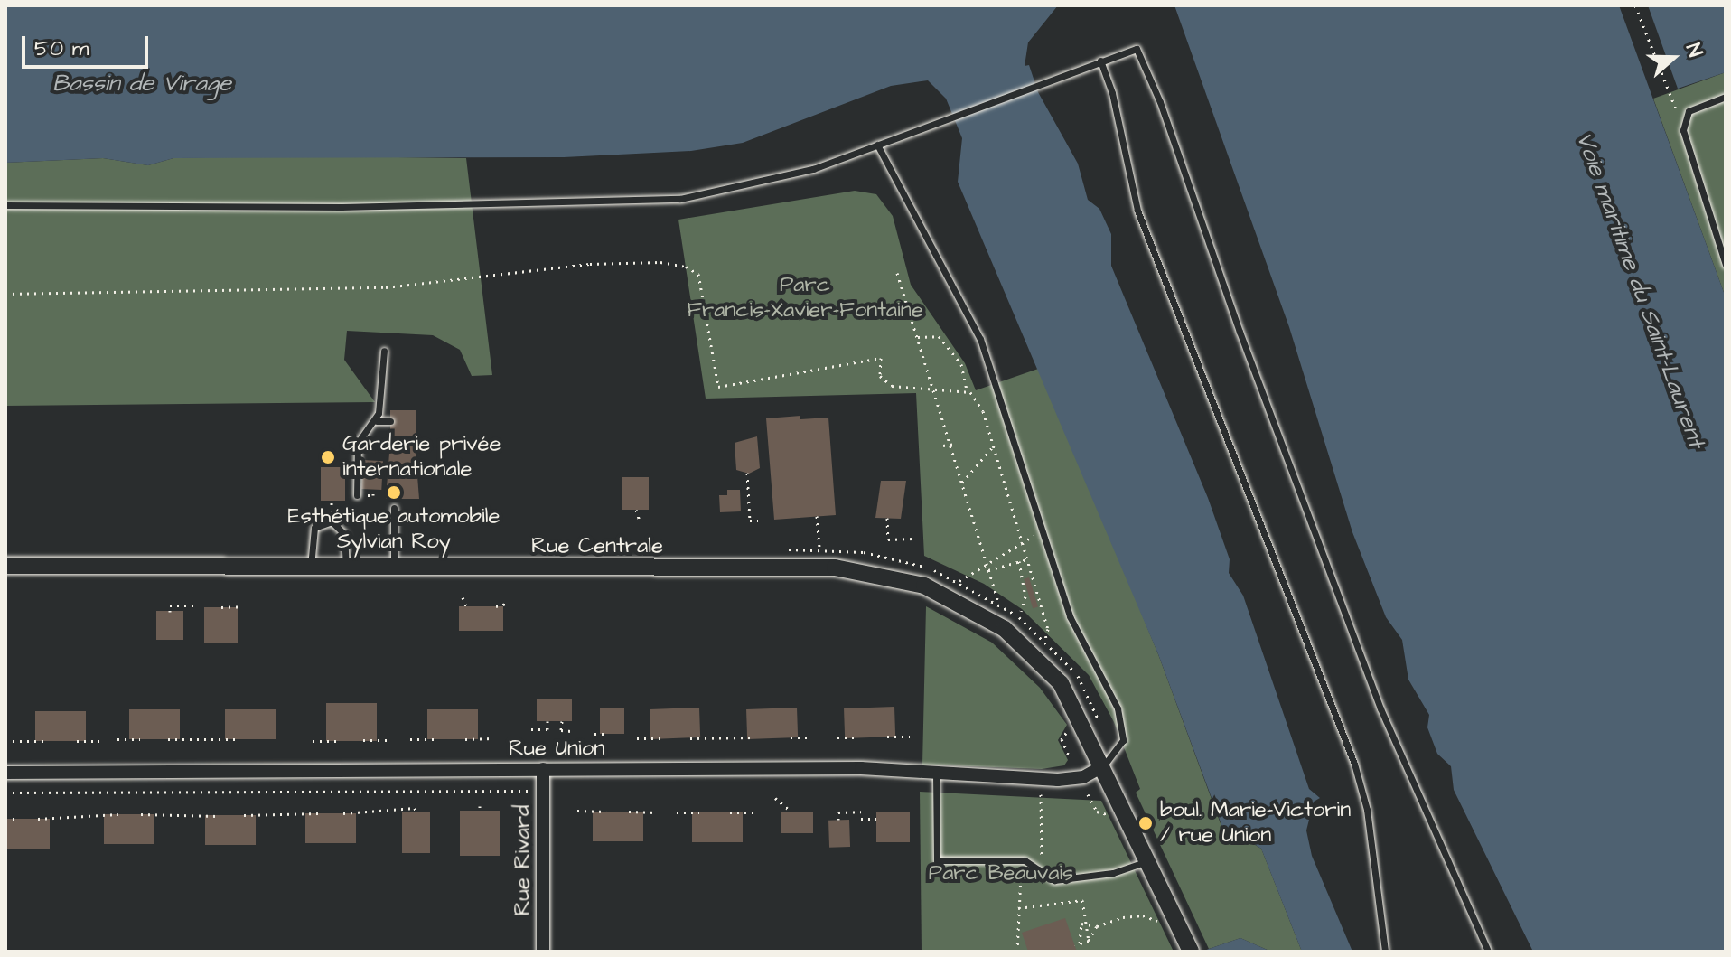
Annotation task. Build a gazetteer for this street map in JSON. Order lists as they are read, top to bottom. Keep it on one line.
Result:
{"streets":{"street":["Rue Centrale","Rue Union","Rue Rivard"]},"crossings":[["Rue Centrale","Rue Union"],["Rue Union","Rue Rivard"]],"water":["Bassin de Virage","Voie maritime du Saint-Laurent"],"parks":["Parc Francis-Xavier-Fontaine","Parc Beauvais"],"places":["Garderie privée internationale","Esthétique automobile Sylvian Roy","boul. Marie-Victorin / rue Union"],"scale_bar":"50 m","north":"right"}
